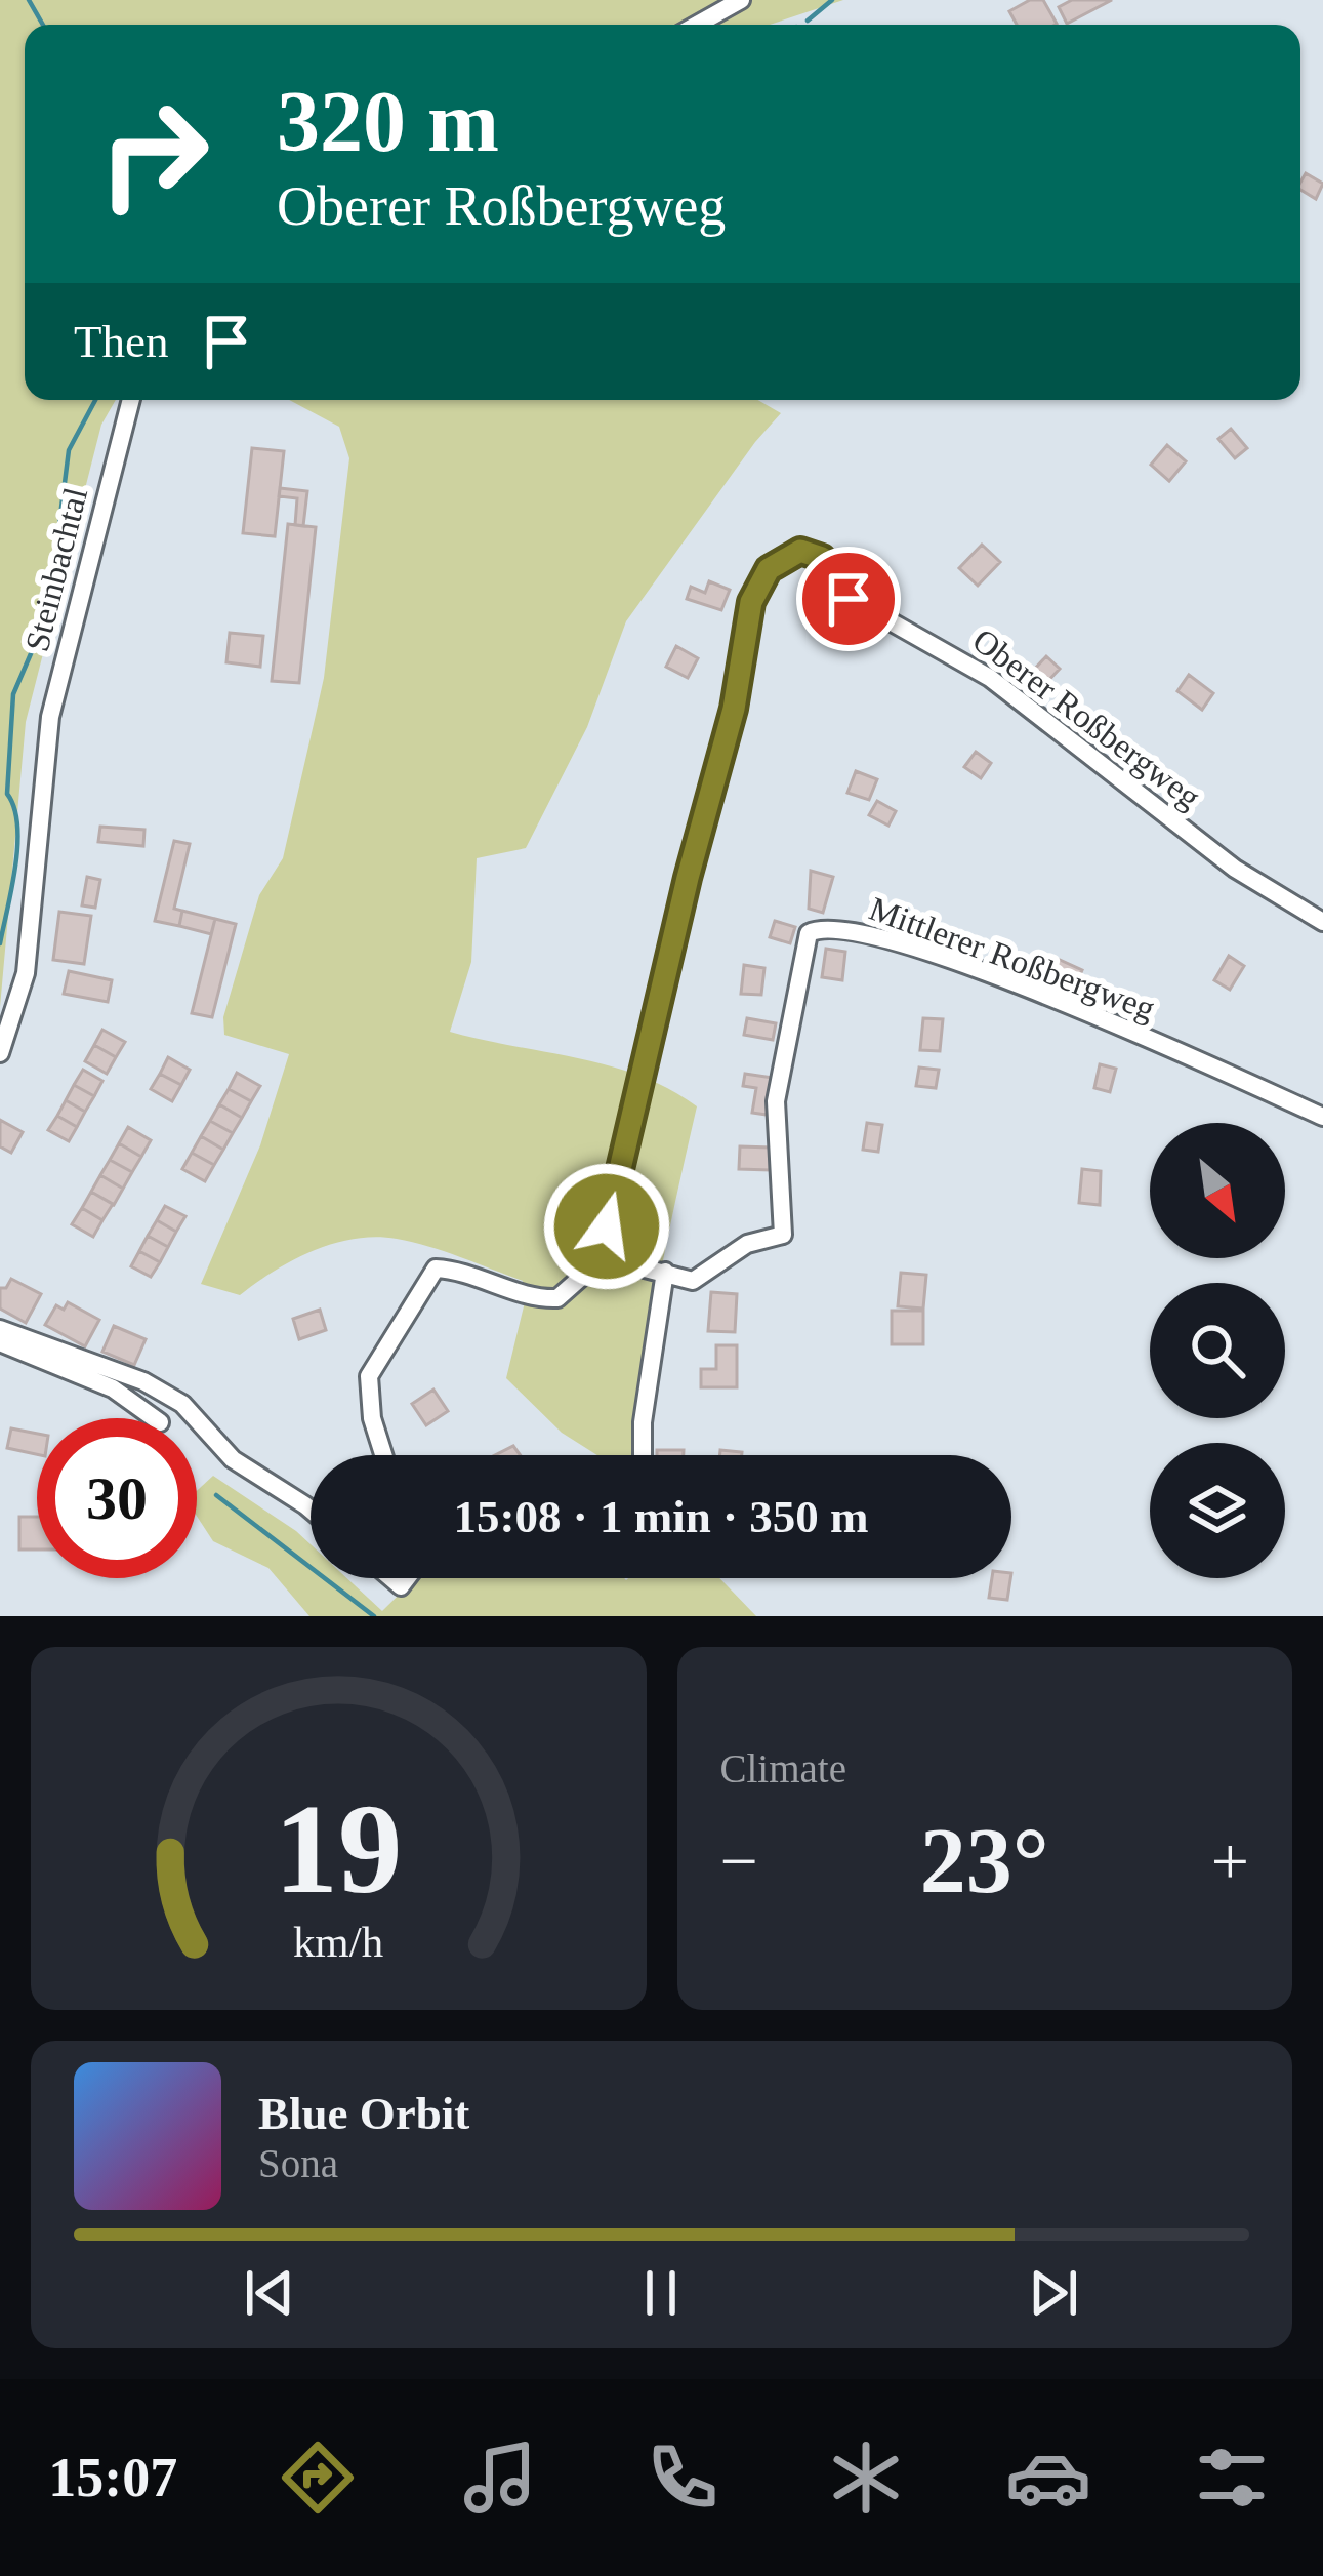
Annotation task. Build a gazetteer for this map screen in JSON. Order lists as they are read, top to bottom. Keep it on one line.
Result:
{"streets":{"street":["Steinbachtal","Oberer Roßbergweg","Mittlerer Roßbergweg"]},"crossings":[["Oberer Roßbergweg","Mittlerer Roßbergweg"]],"north":"bottom right","page":{"turn":["320 m","Oberer Roßbergweg"],"then":"Then","limit":"30","trip":"15:08 · 1 min · 350 m","tile":"Climate","heat":["−","23°","+"],"song":["Blue Orbit","Sona"],"tabs":"15:07","gauge":["19","km/h"]}}
